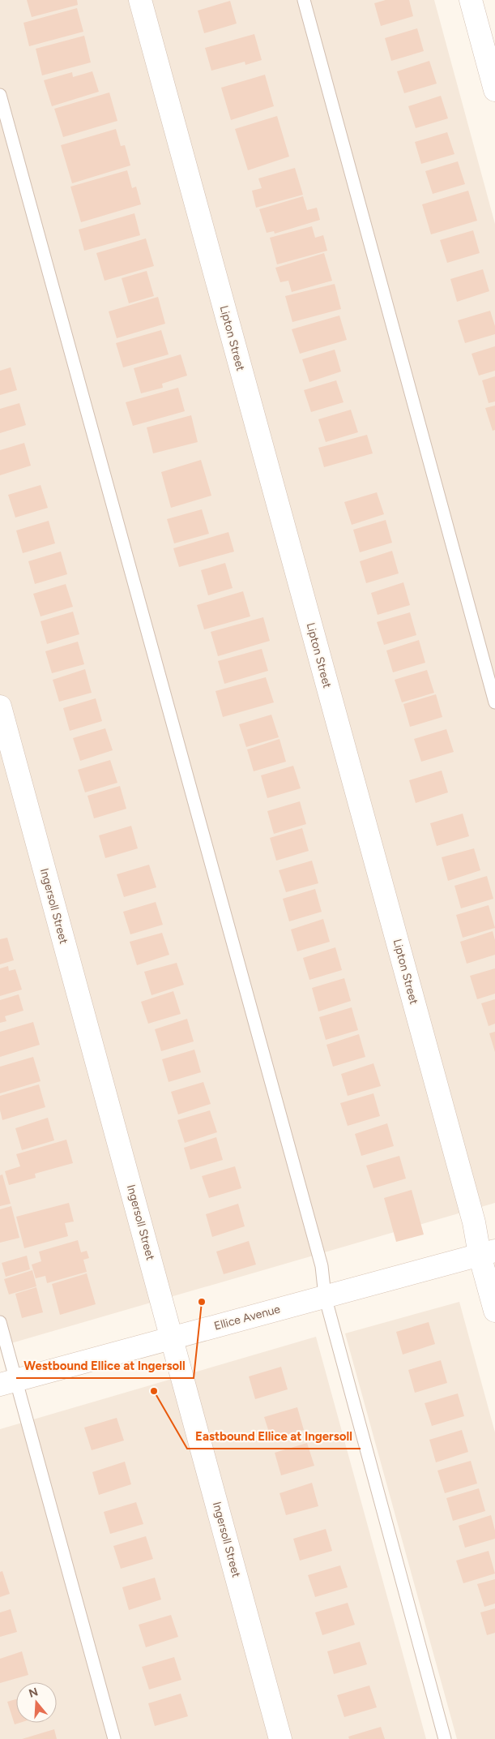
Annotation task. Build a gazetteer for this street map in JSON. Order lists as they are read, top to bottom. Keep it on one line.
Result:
{"streets":{"street":["Lipton Street","Ingersoll Street","Ellice Avenue"]},"crossings":[["Lipton Street","Ellice Avenue"],["Ingersoll Street","Ellice Avenue"]],"places":["Westbound Ellice at Ingersoll","Eastbound Ellice at Ingersoll"],"north":"top"}
